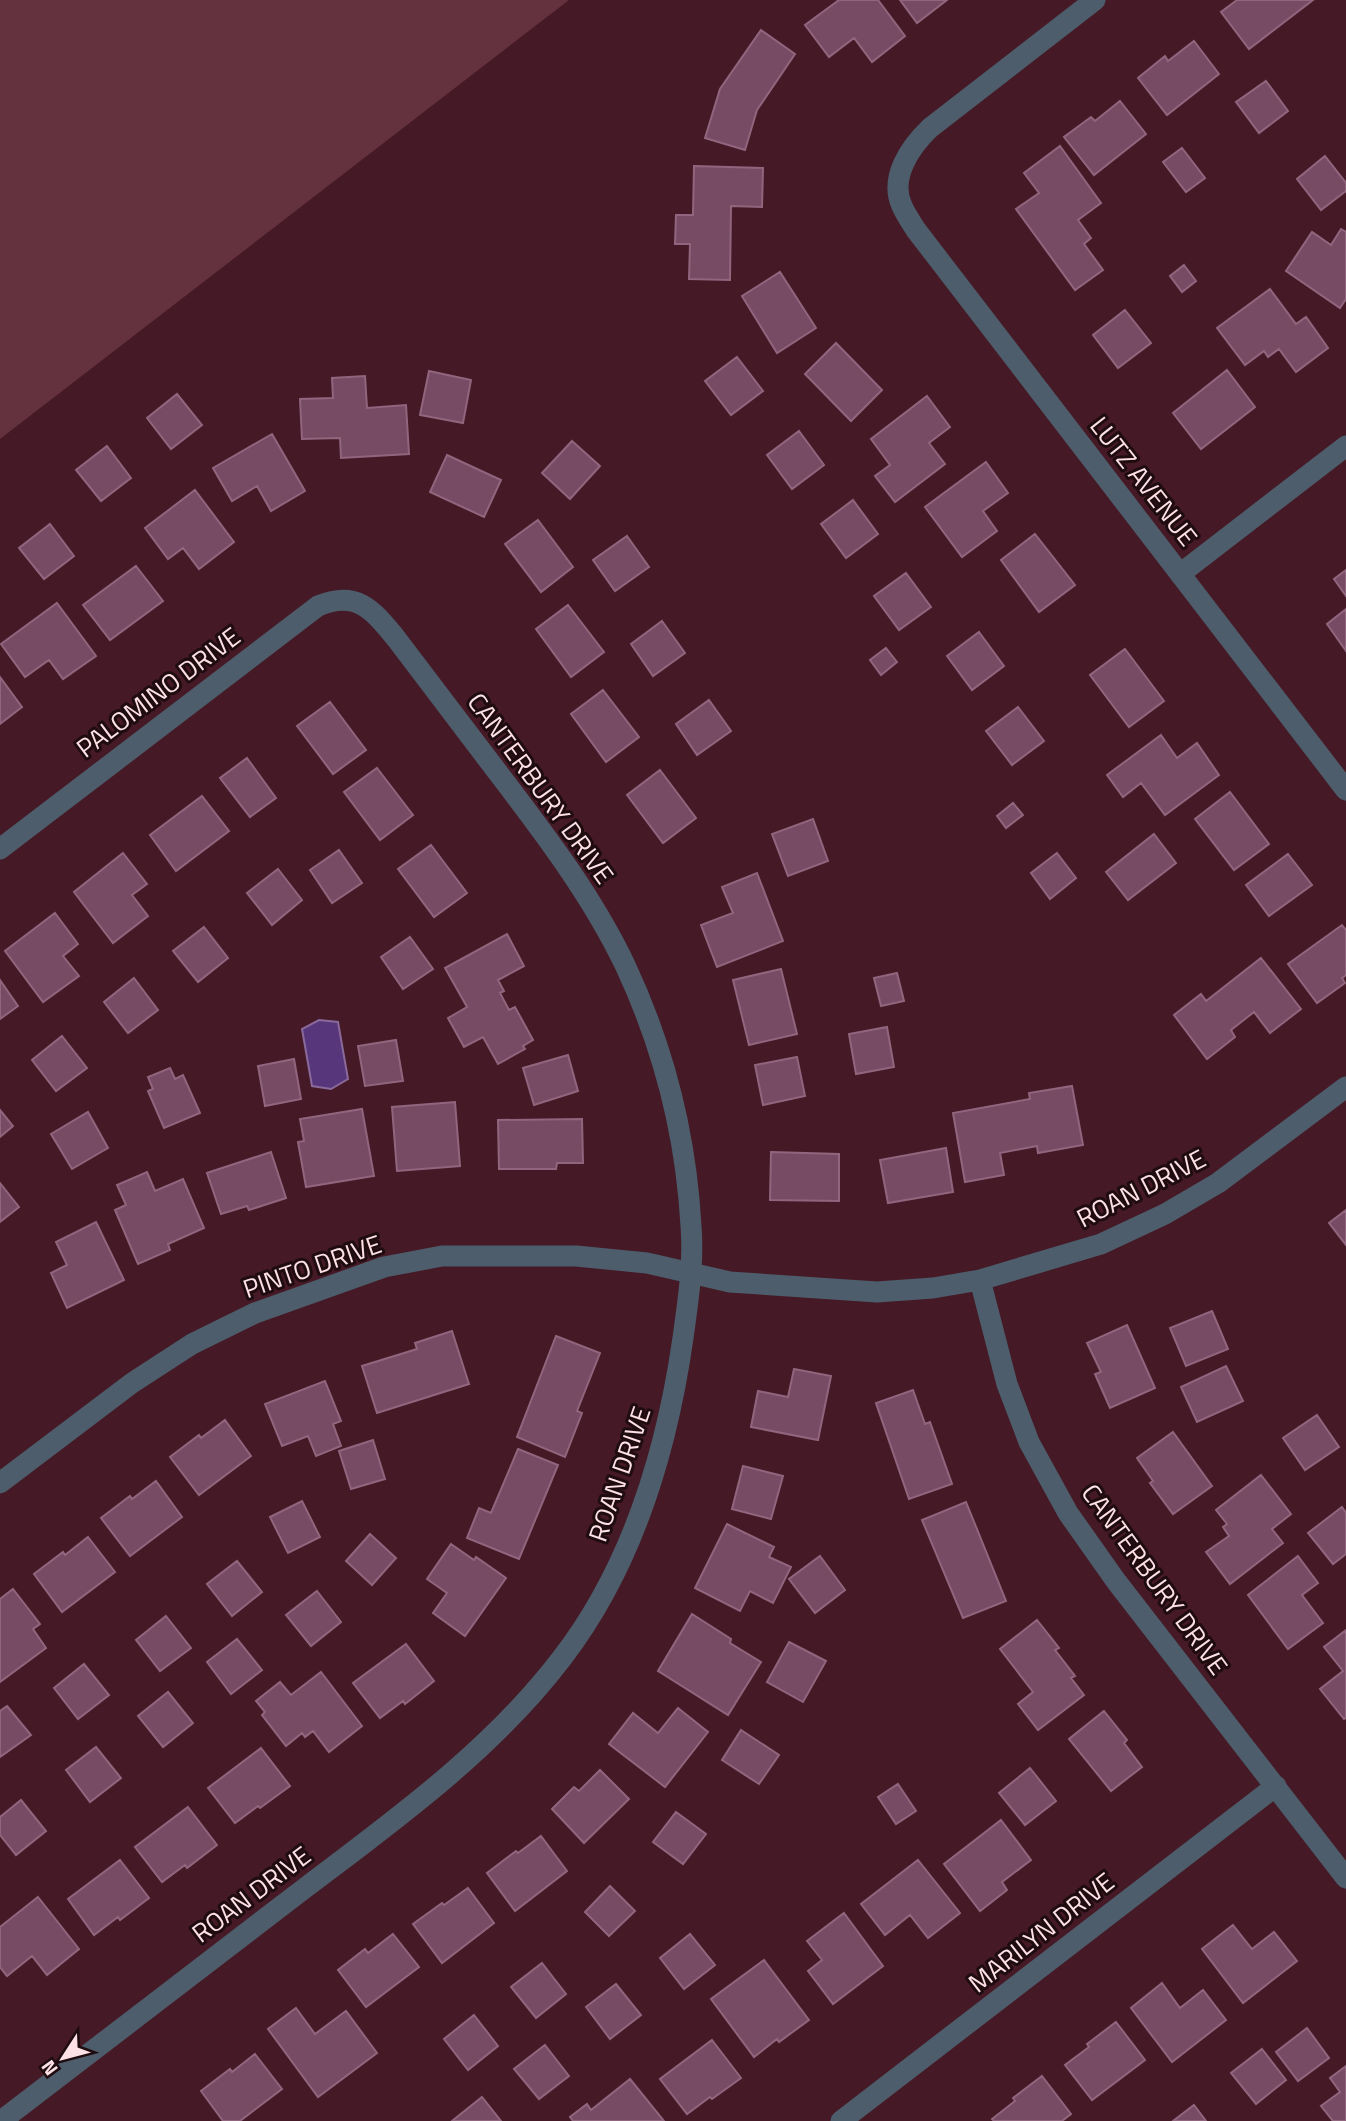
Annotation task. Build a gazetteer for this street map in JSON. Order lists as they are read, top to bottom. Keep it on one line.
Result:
{"streets":{"street":["LUTZ AVENUE","PALOMINO DRIVE","CANTERBURY DRIVE","ROAN DRIVE","PINTO DRIVE","MARILYN DRIVE"]},"crossings":[["PALOMINO DRIVE","CANTERBURY DRIVE"],["CANTERBURY DRIVE","ROAN DRIVE"],["CANTERBURY DRIVE","PINTO DRIVE"],["CANTERBURY DRIVE","MARILYN DRIVE"],["ROAN DRIVE","PINTO DRIVE"]],"north":"bottom left"}
